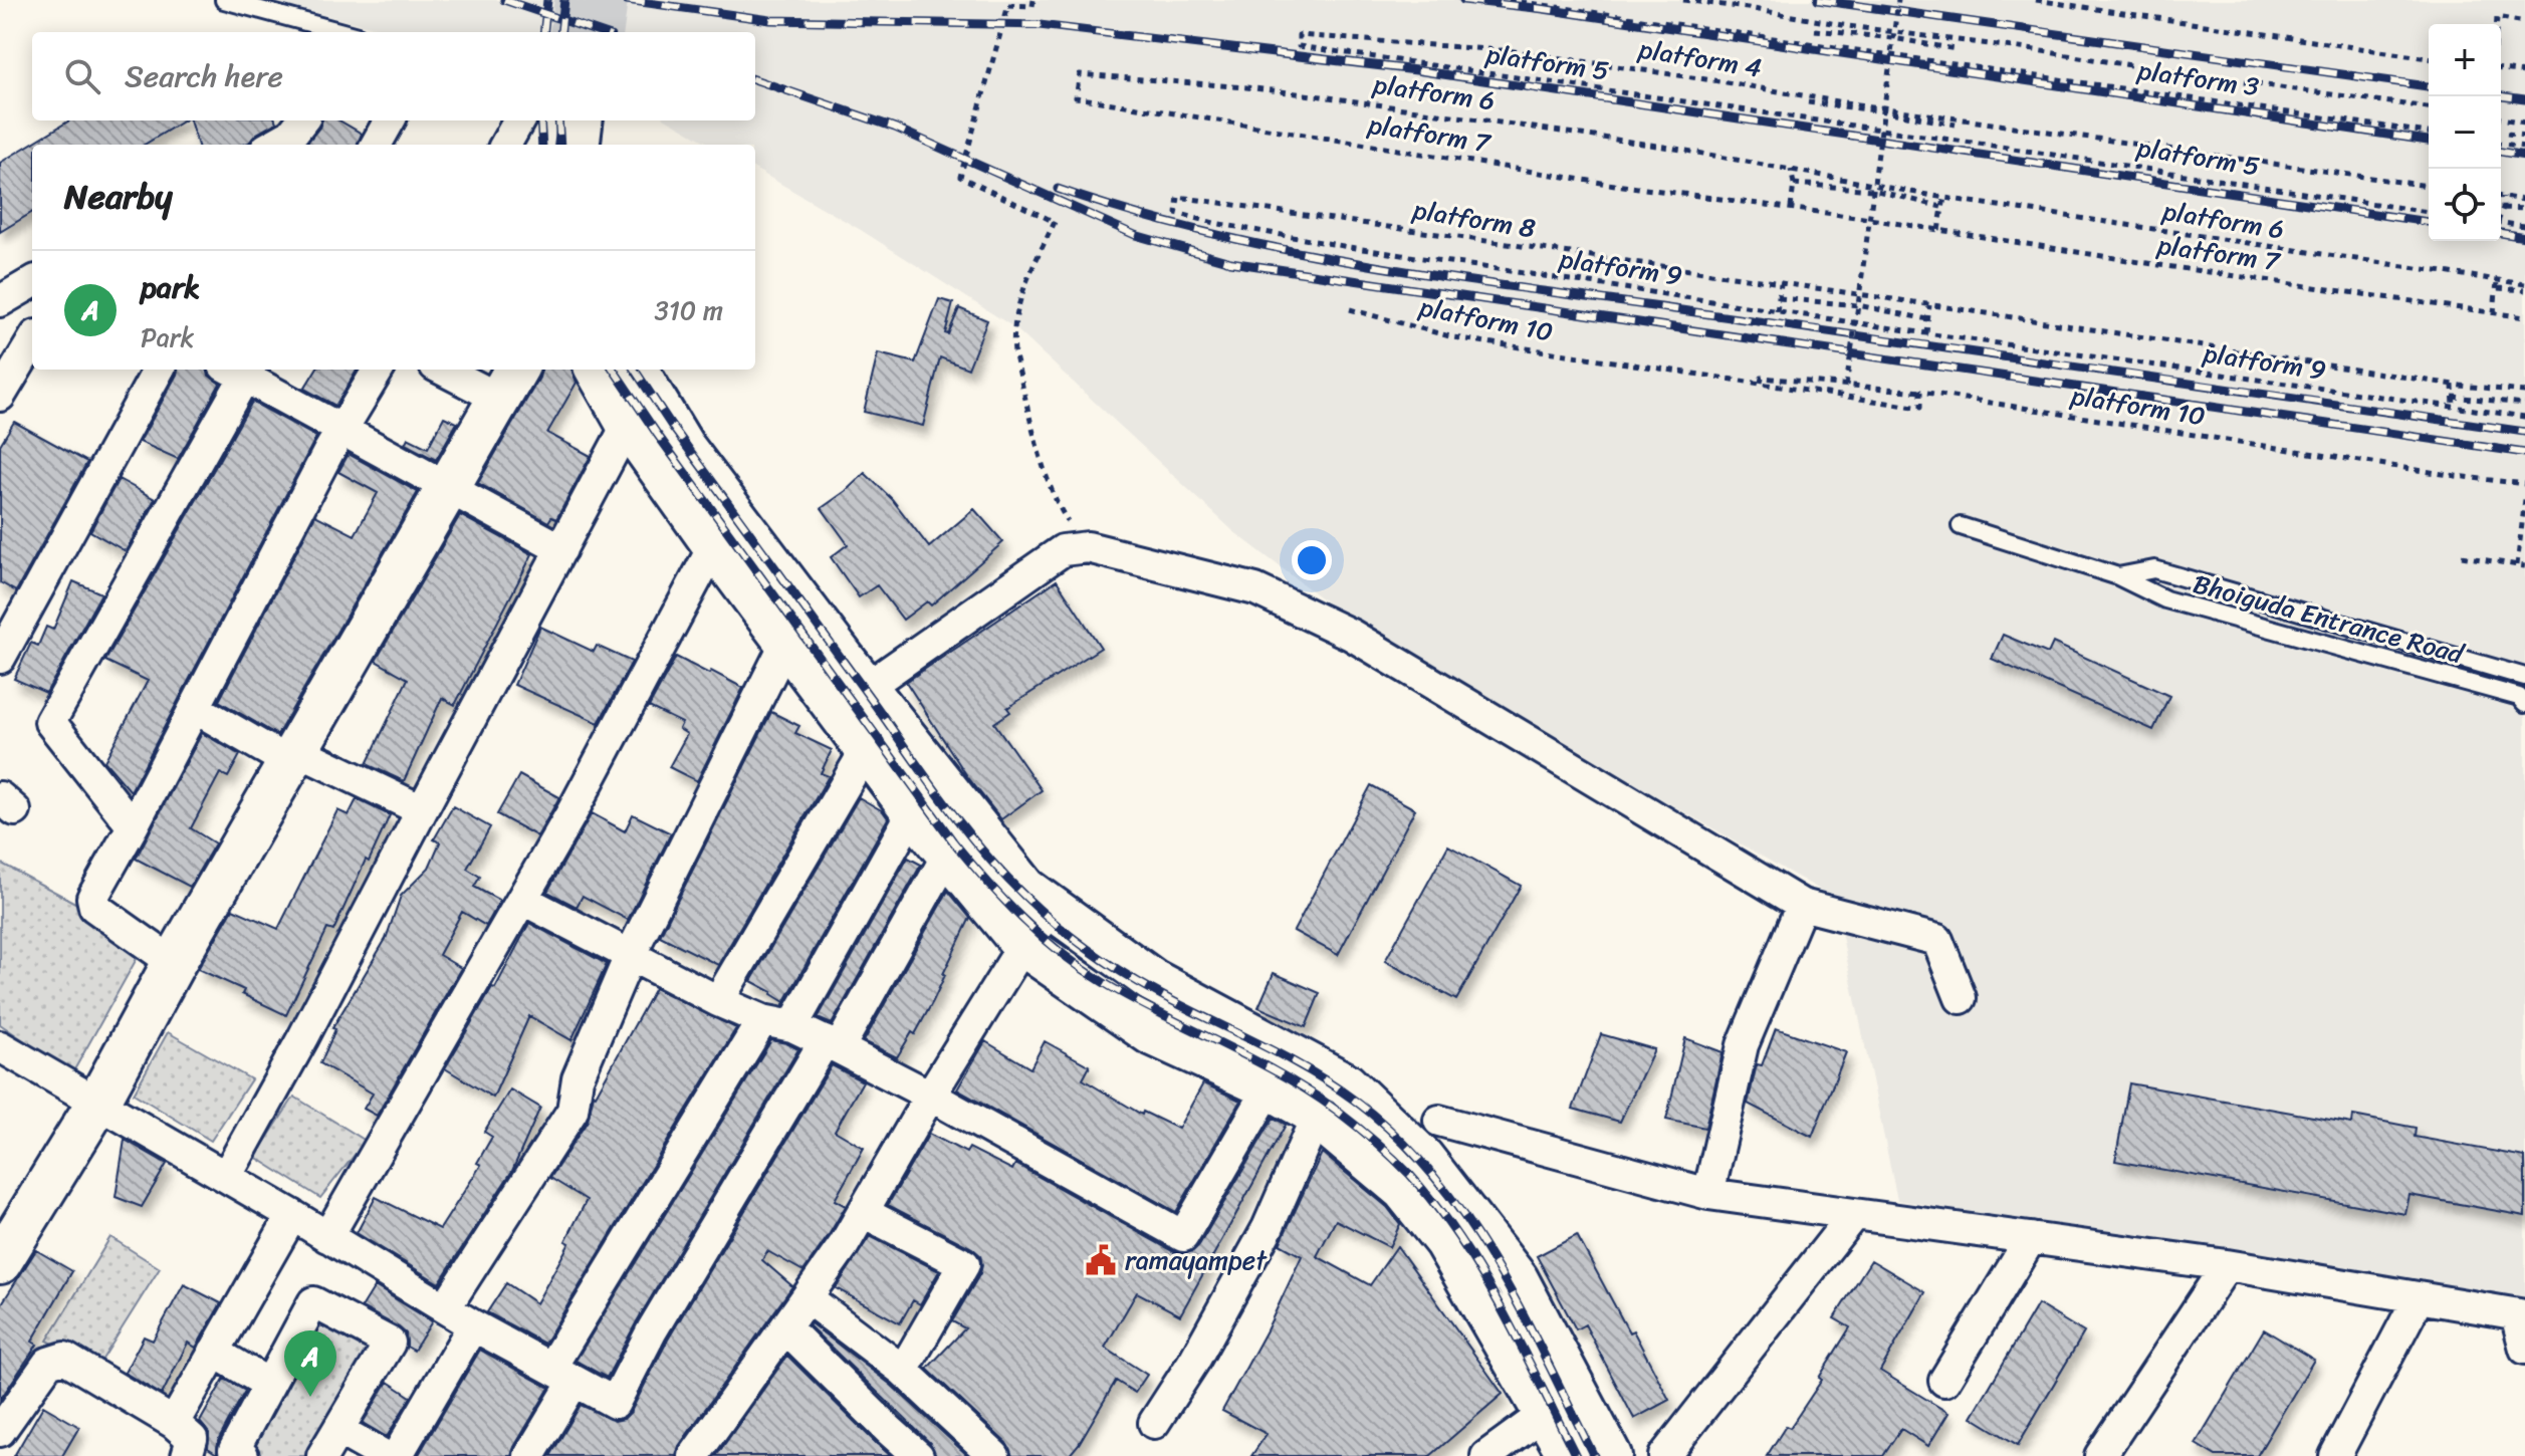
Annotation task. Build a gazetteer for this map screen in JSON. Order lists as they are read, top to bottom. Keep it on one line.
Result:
{"streets":{"lane":["Bhoiguda Entrance Road"],"path":["platform 4","platform 5","platform 3","platform 6","platform 7","platform 8","platform 9","platform 10"]},"crossings":[["platform 4","platform 5"],["platform 6","platform 7"],["platform 8","platform 9"]],"places":{"public building":["ramayampet"]},"page":{"map_buttons":["+","−"],"search":"Search here","heading":"Nearby","list":[{"mark":"A","name":"park","note":"Park","value":"310 m"}],"pins":"A"}}
